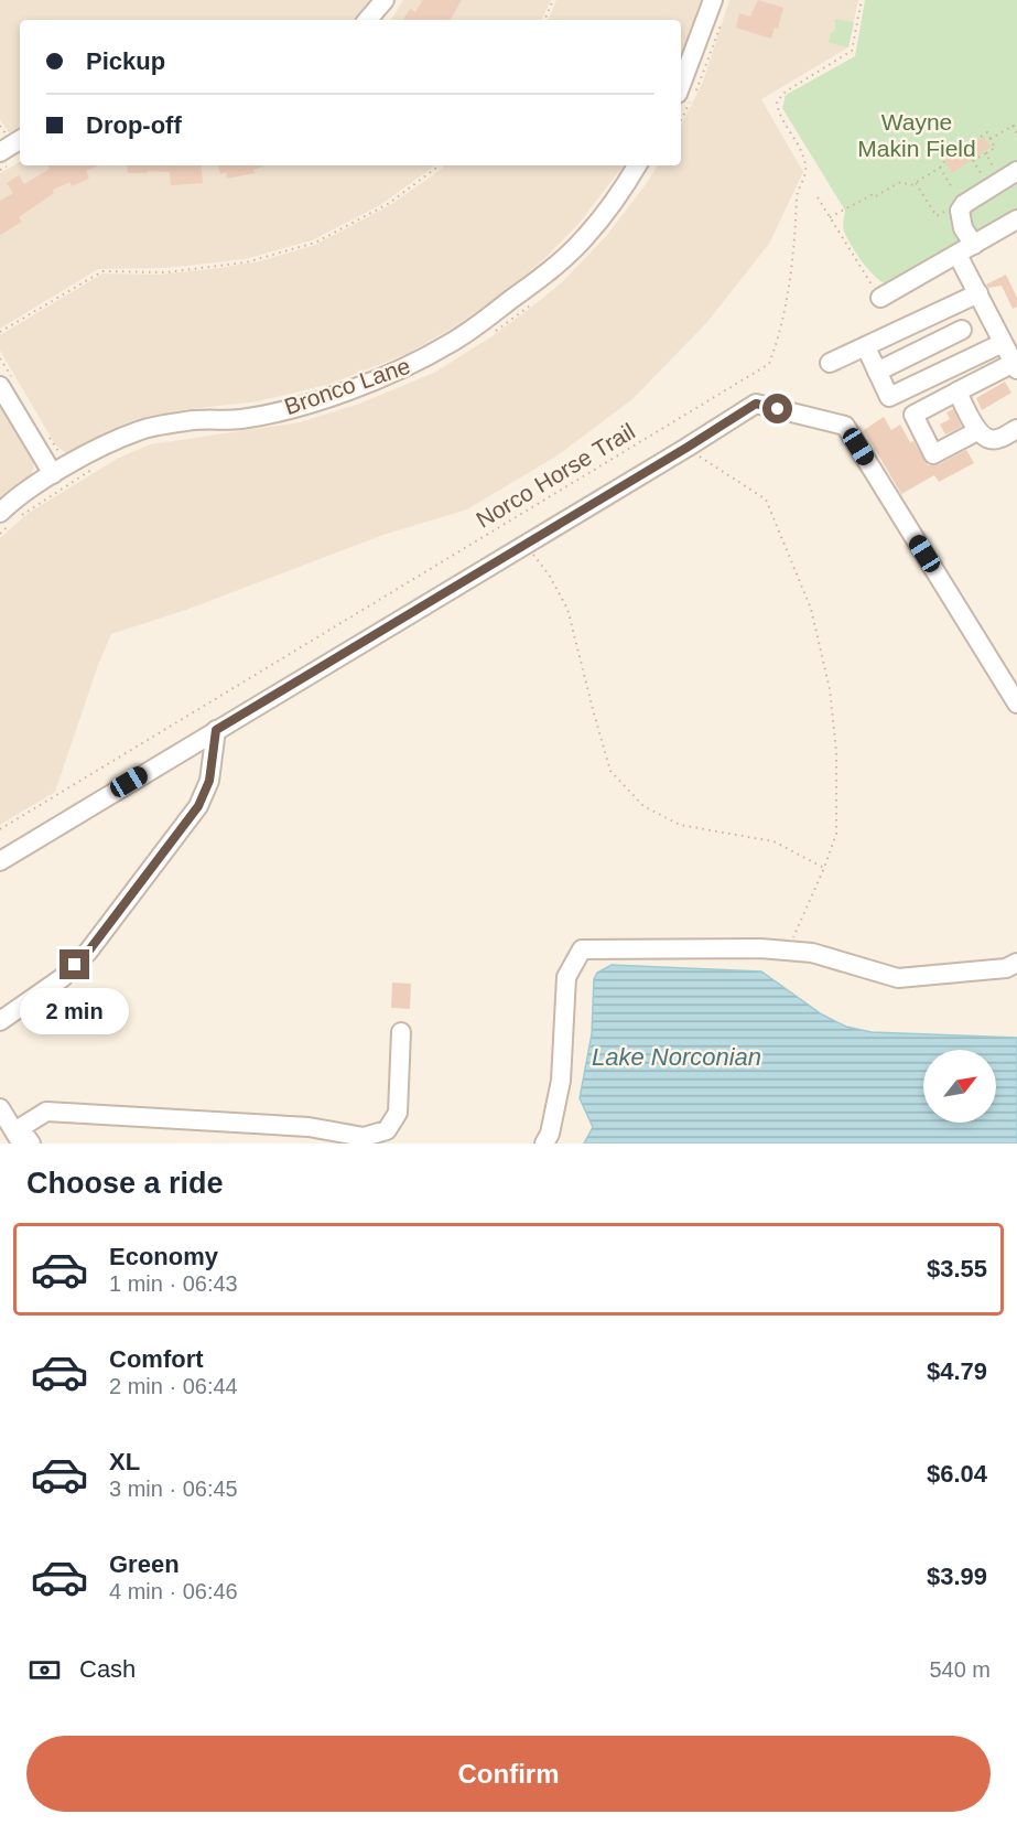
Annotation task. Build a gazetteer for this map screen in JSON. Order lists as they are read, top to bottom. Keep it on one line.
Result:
{"streets":{"street":["Bronco Lane"],"path":["Norco Horse Trail"]},"water":["Lake Norconian"],"parks":["Wayne Makin Field"],"north":"top right","page":{"banner":["Pickup","Drop-off"],"bubble":"2 min","heading":"Choose a ride","list":[{"name":"Economy","note":"1 min · 06:43","value":"$3.55"},{"name":"Comfort","note":"2 min · 06:44","value":"$4.79"},{"name":"XL","note":"3 min · 06:45","value":"$6.04"},{"name":"Green","note":"4 min · 06:46","value":"$3.99"}],"pay":["Cash","540 m"],"buttons":"Confirm"}}
